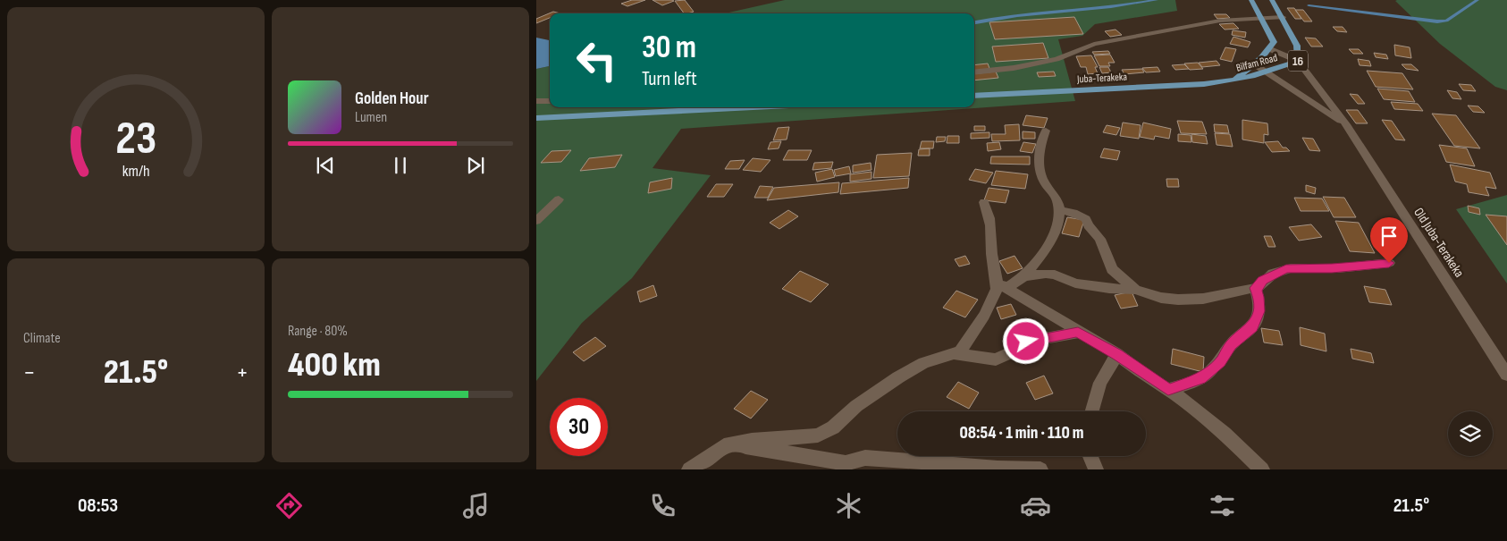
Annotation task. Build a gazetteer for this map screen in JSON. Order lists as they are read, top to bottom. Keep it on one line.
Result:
{"streets":{"main road":["16","Bilfam Road","Juba-Terakeka"],"street":["Old Juba-Terakeka"]},"crossings":[["16","Bilfam Road"],["16","Juba-Terakeka"],["16","Old Juba-Terakeka"],["Bilfam Road","Juba-Terakeka"],["Bilfam Road","Old Juba-Terakeka"]],"page":{"turn":["30 m","Turn left"],"song":["Golden Hour","Lumen"],"tile":["Climate",["Range · 80%","400 km"]],"heat":["−","21.5°","+"],"limit":"30","trip":"08:54 · 1 min · 110 m","tabs":["08:53","21.5°"],"gauge":["23","km/h"]}}
